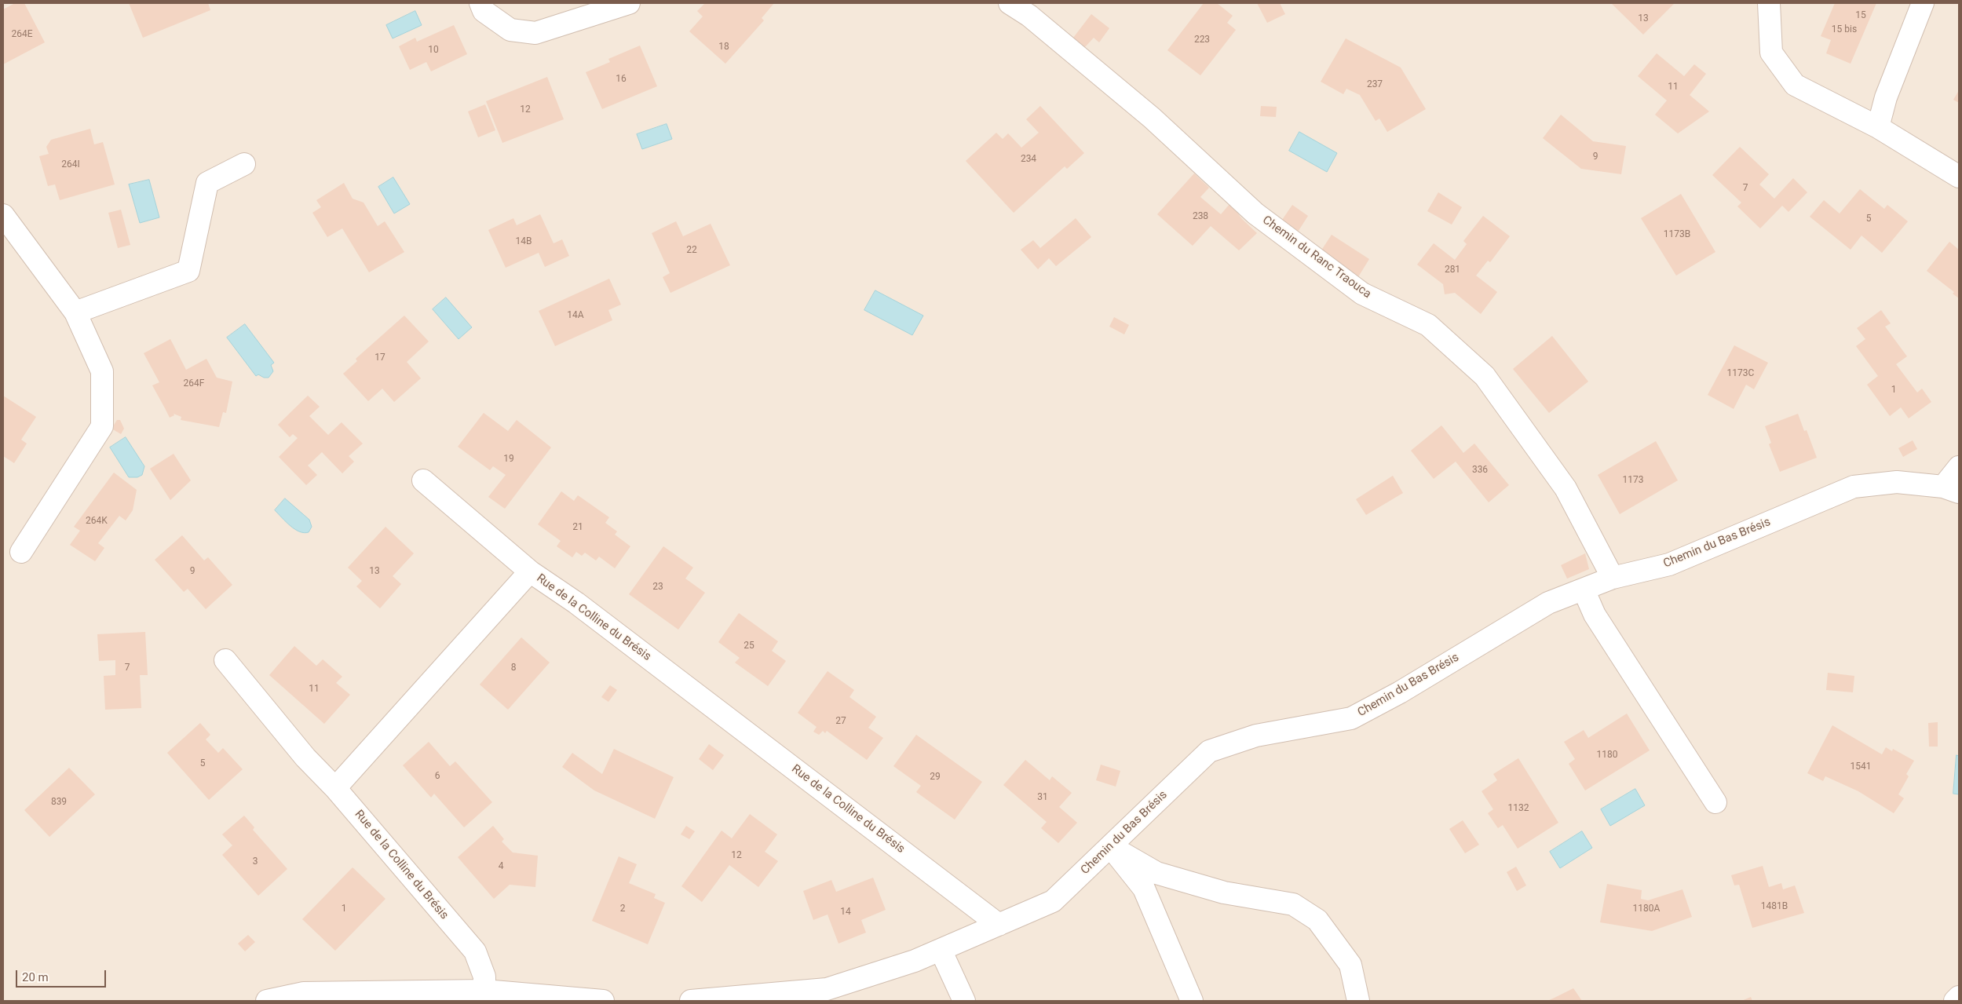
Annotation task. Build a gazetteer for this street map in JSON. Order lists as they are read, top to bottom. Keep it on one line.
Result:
{"streets":{"street":["Chemin du Ranc Traouca","Chemin du Bas Brésis","Rue de la Colline du Brésis"]},"crossings":[["Chemin du Ranc Traouca","Chemin du Bas Brésis"],["Chemin du Bas Brésis","Rue de la Colline du Brésis"]],"house_numbers":["15","13","15 bis","264E","223","18","10","16","237","11","12","9","234","264I","7","238","5","1173B","14B","22","281","14A","17","1173C","264F","1","19","336","1173","264K","21","9","13","23","25","7","8","11","27","1180","5","1541","6","29","31","839","1132","12","3","4","1481B","1","2","1180A","14"],"scale_bar":"20 m"}
